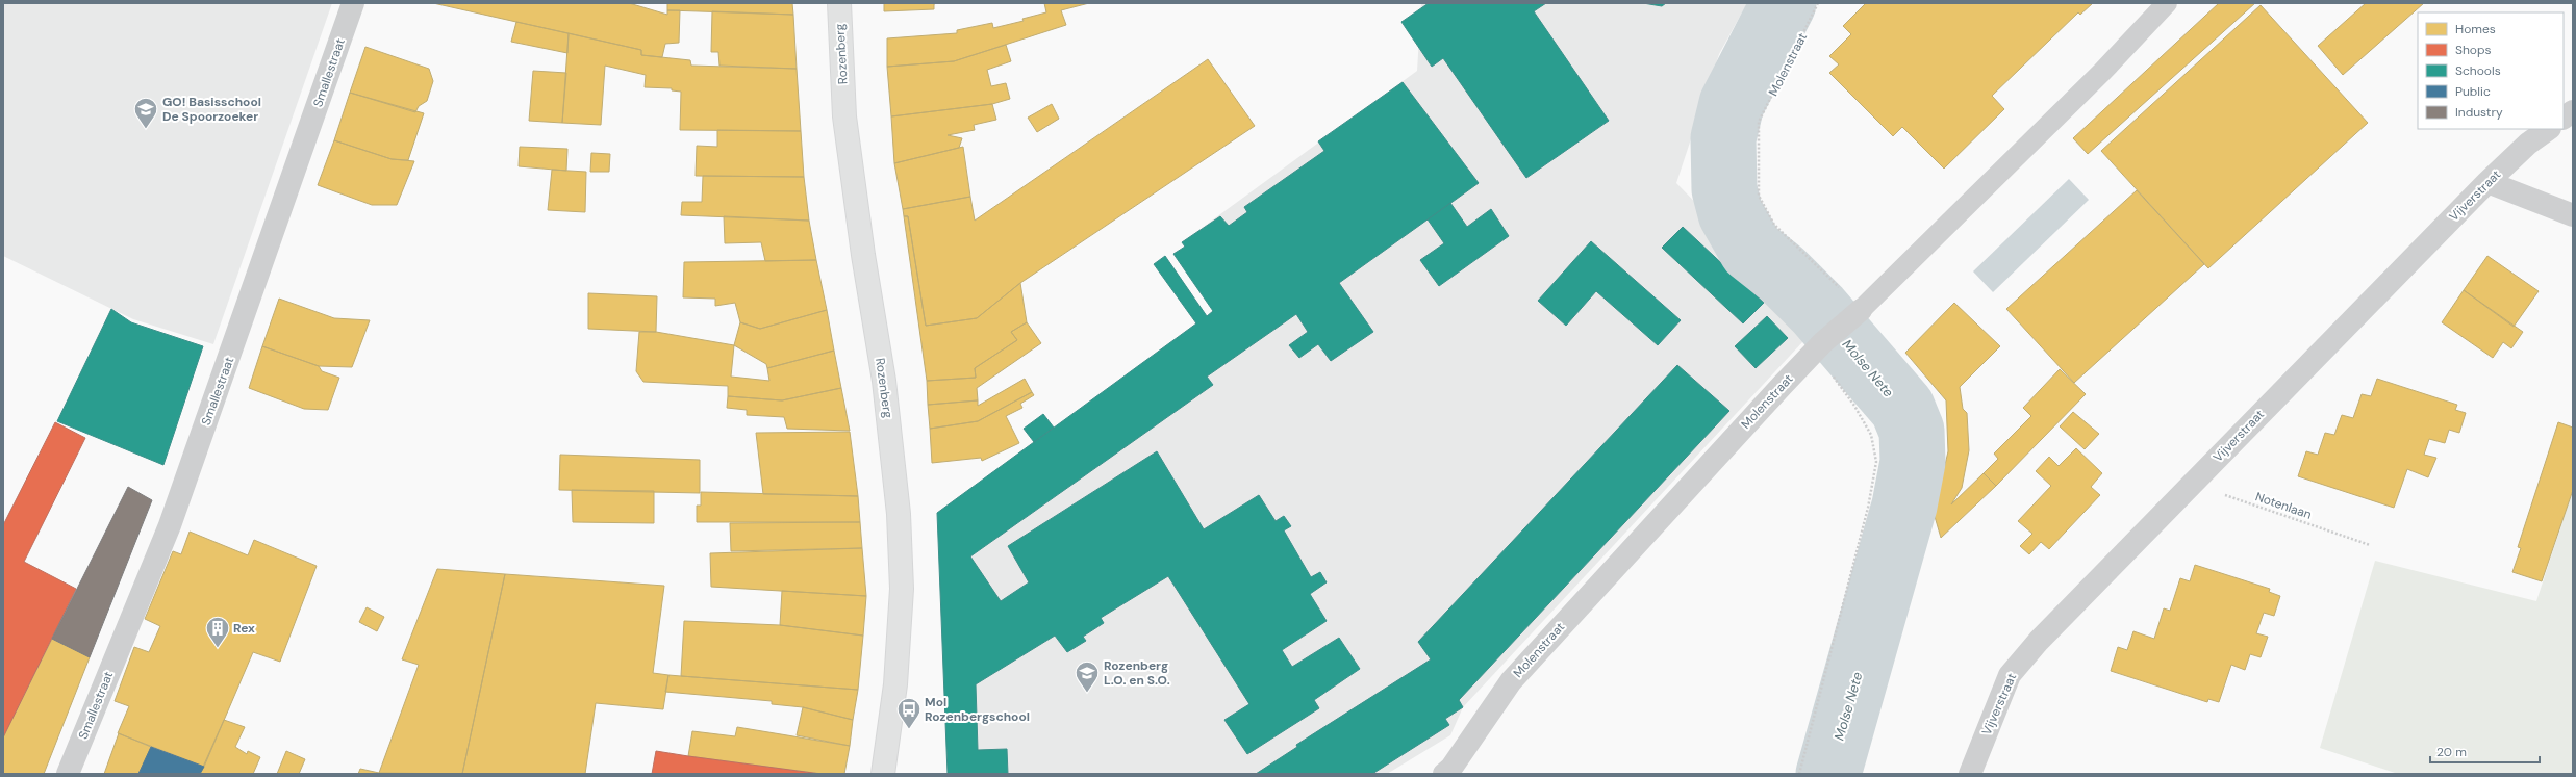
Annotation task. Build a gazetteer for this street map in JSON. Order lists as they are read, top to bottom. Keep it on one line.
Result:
{"streets":{"main road":["Rozenberg"],"street":["Molenstraat","Smallestraat","Vijverstraat"],"path":["Notenlaan"]},"crossings":[["Vijverstraat","Notenlaan"]],"water":["Molse Nete"],"places":{"school or university":["GO! Basisschool De Spoorzoeker","Rozenberg L.O. en S.O."],"building":["Rex"],"bus stop":["Mol Rozenbergschool"]},"legend":["Homes","Shops","Schools","Public","Industry"],"scale_bar":"20 m"}
